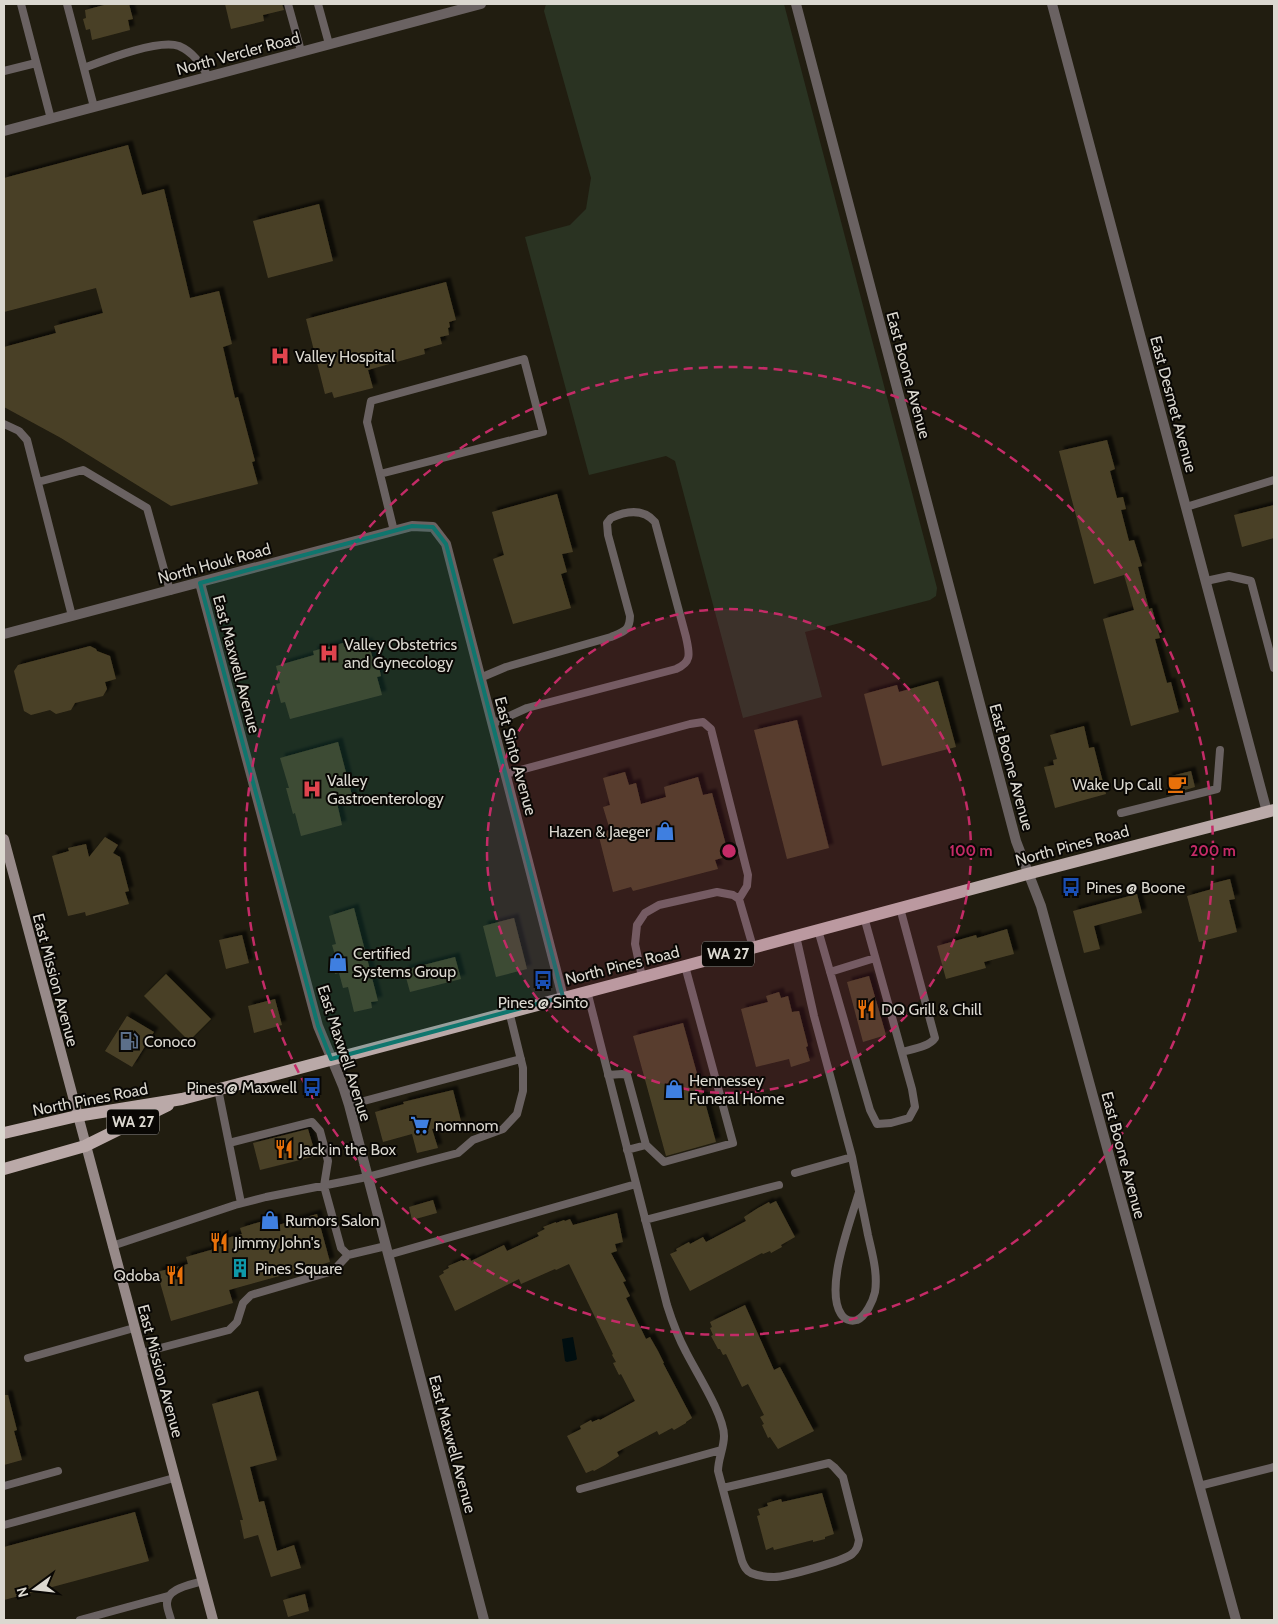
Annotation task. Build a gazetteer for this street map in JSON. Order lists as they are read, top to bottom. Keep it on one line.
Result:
{"streets":{"main road":["North Pines Road","WA 27"],"street":["North Vercler Road","East Boone Avenue","East Desmet Avenue","North Houk Road","East Maxwell Avenue","East Sinto Avenue","East Mission Avenue"]},"crossings":[["East Boone Avenue","North Pines Road"],["East Desmet Avenue","North Pines Road"],["North Houk Road","East Maxwell Avenue"],["North Houk Road","East Sinto Avenue"],["East Maxwell Avenue","North Pines Road"],["East Sinto Avenue","North Pines Road"],["North Pines Road","East Mission Avenue"]],"places":{"hospital":["Valley Hospital","Valley Obstetrics and Gynecology","Valley Gastroenterology"],"cafe":["Wake Up Call"],"shop":["Hazen & Jaeger","Certified Systems Group","Hennessey Funeral Home","Rumors Salon"],"bus stop":["Pines @ Boone","Pines @ Sinto","Pines @ Maxwell"],"restaurant":["DQ Grill & Chill","Jack in the Box","Jimmy John's","Qdoba"],"fuel station":["Conoco"],"supermarket":["nomnom"],"building":["Pines Square"]},"north":"left","rings":["100 m","200 m"]}
